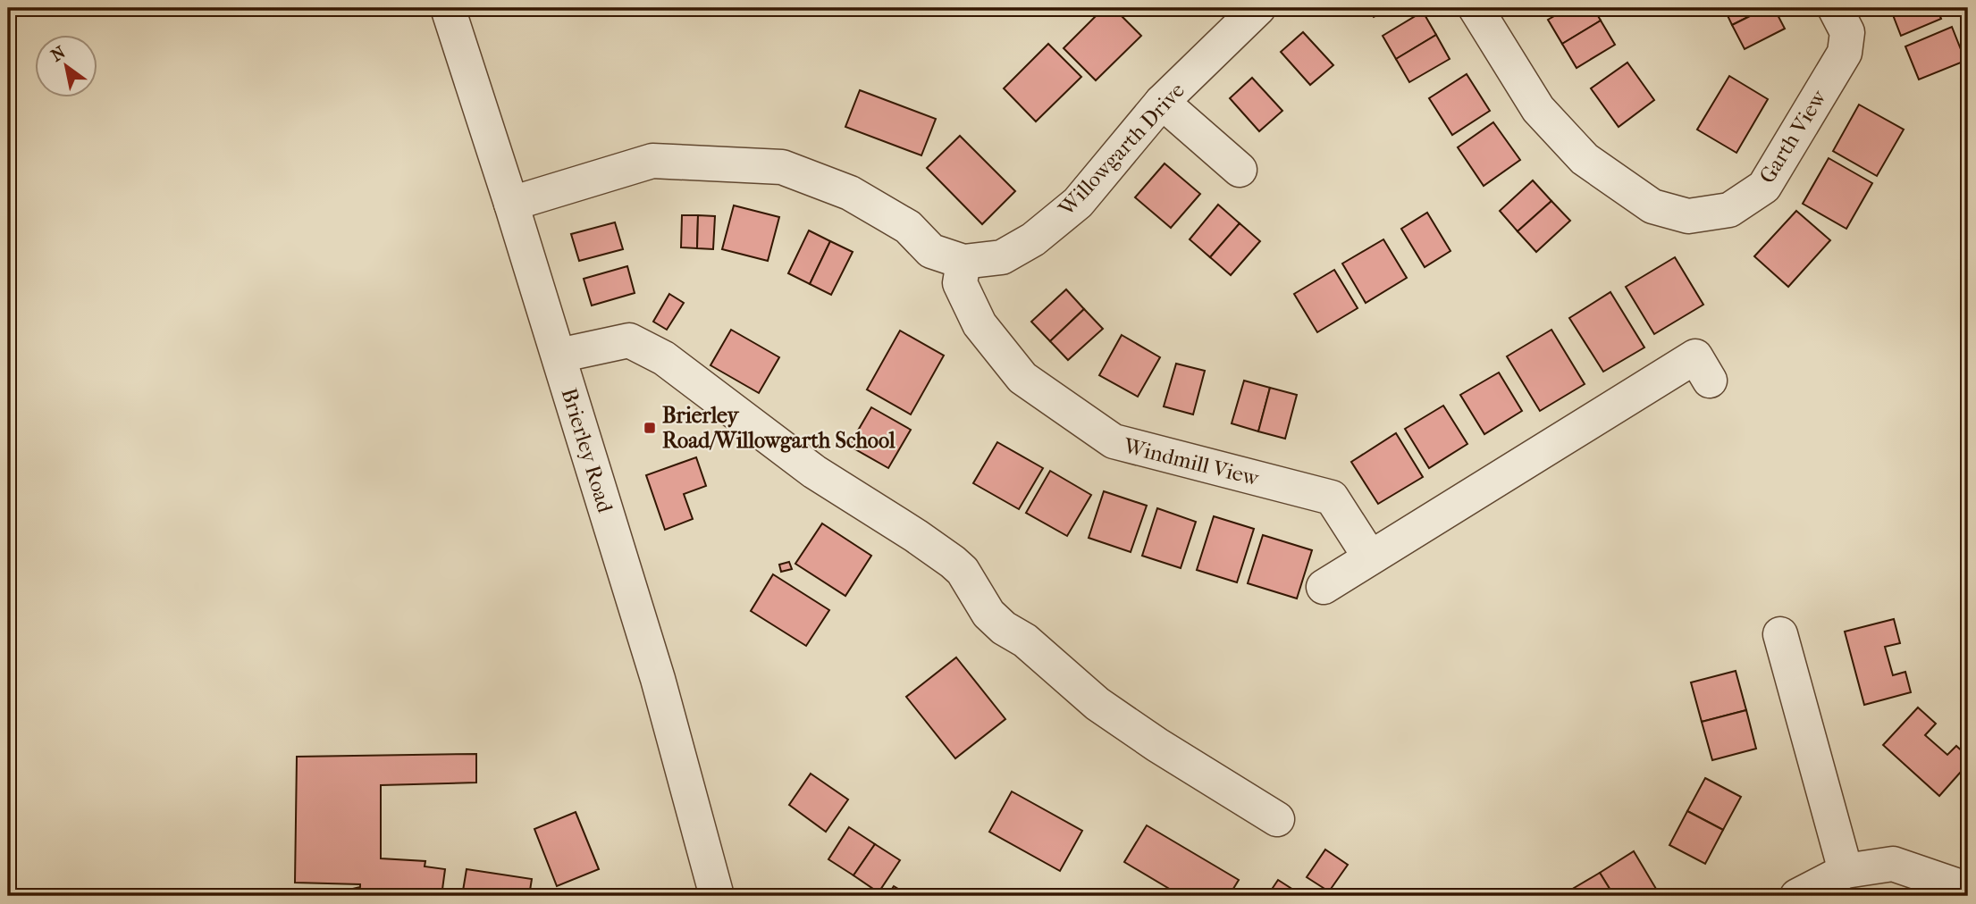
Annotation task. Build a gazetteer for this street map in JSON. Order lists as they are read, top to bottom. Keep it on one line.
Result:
{"streets":{"street":["Garth View","Willowgarth Drive","Brierley Road","Windmill View"]},"crossings":[["Willowgarth Drive","Brierley Road"],["Willowgarth Drive","Windmill View"]],"places":{"transit":["Brierley Road/Willowgarth School"]},"north":"top left"}
